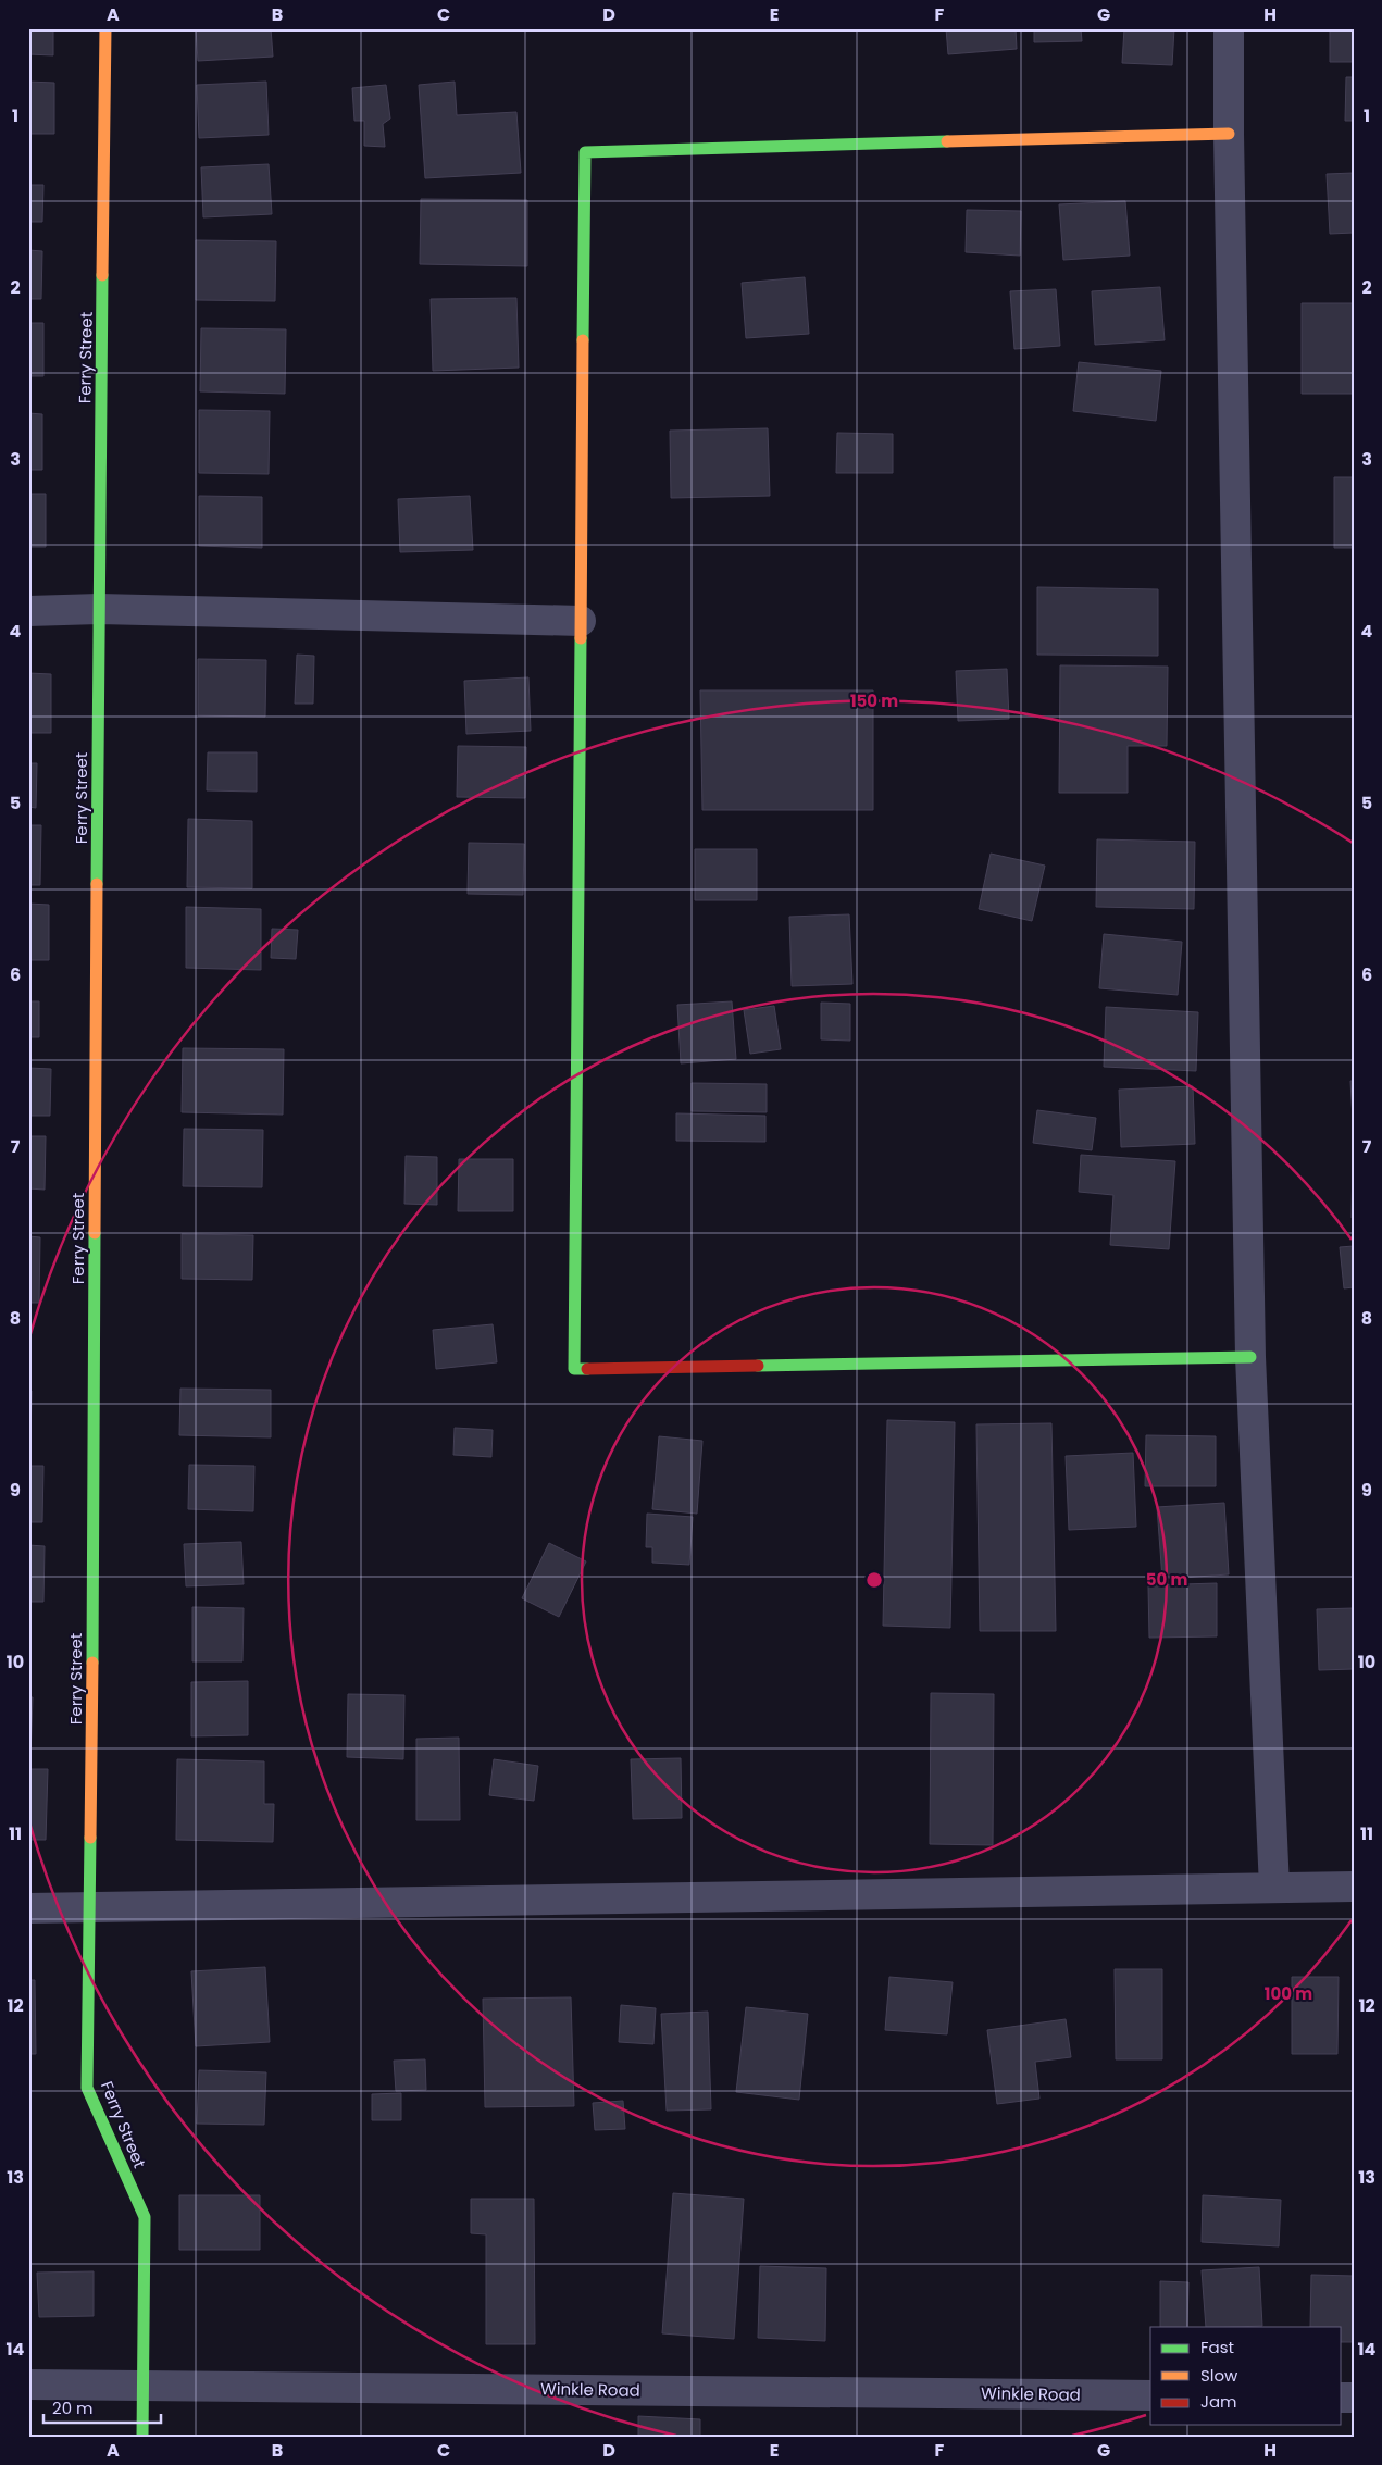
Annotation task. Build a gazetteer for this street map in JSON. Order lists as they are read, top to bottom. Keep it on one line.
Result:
{"streets":{"street":["Ferry Street","Winkle Road"]},"crossings":[["Ferry Street","Winkle Road"]],"legend":["Fast","Slow","Jam"],"scale_bar":"20 m","grid":{"columns":["A","B","C","D","E","F","G","H"],"rows":["1","2","3","4","5","6","7","8","9","10","11","12","13","14"]},"rings":["150 m","50 m","100 m"]}
